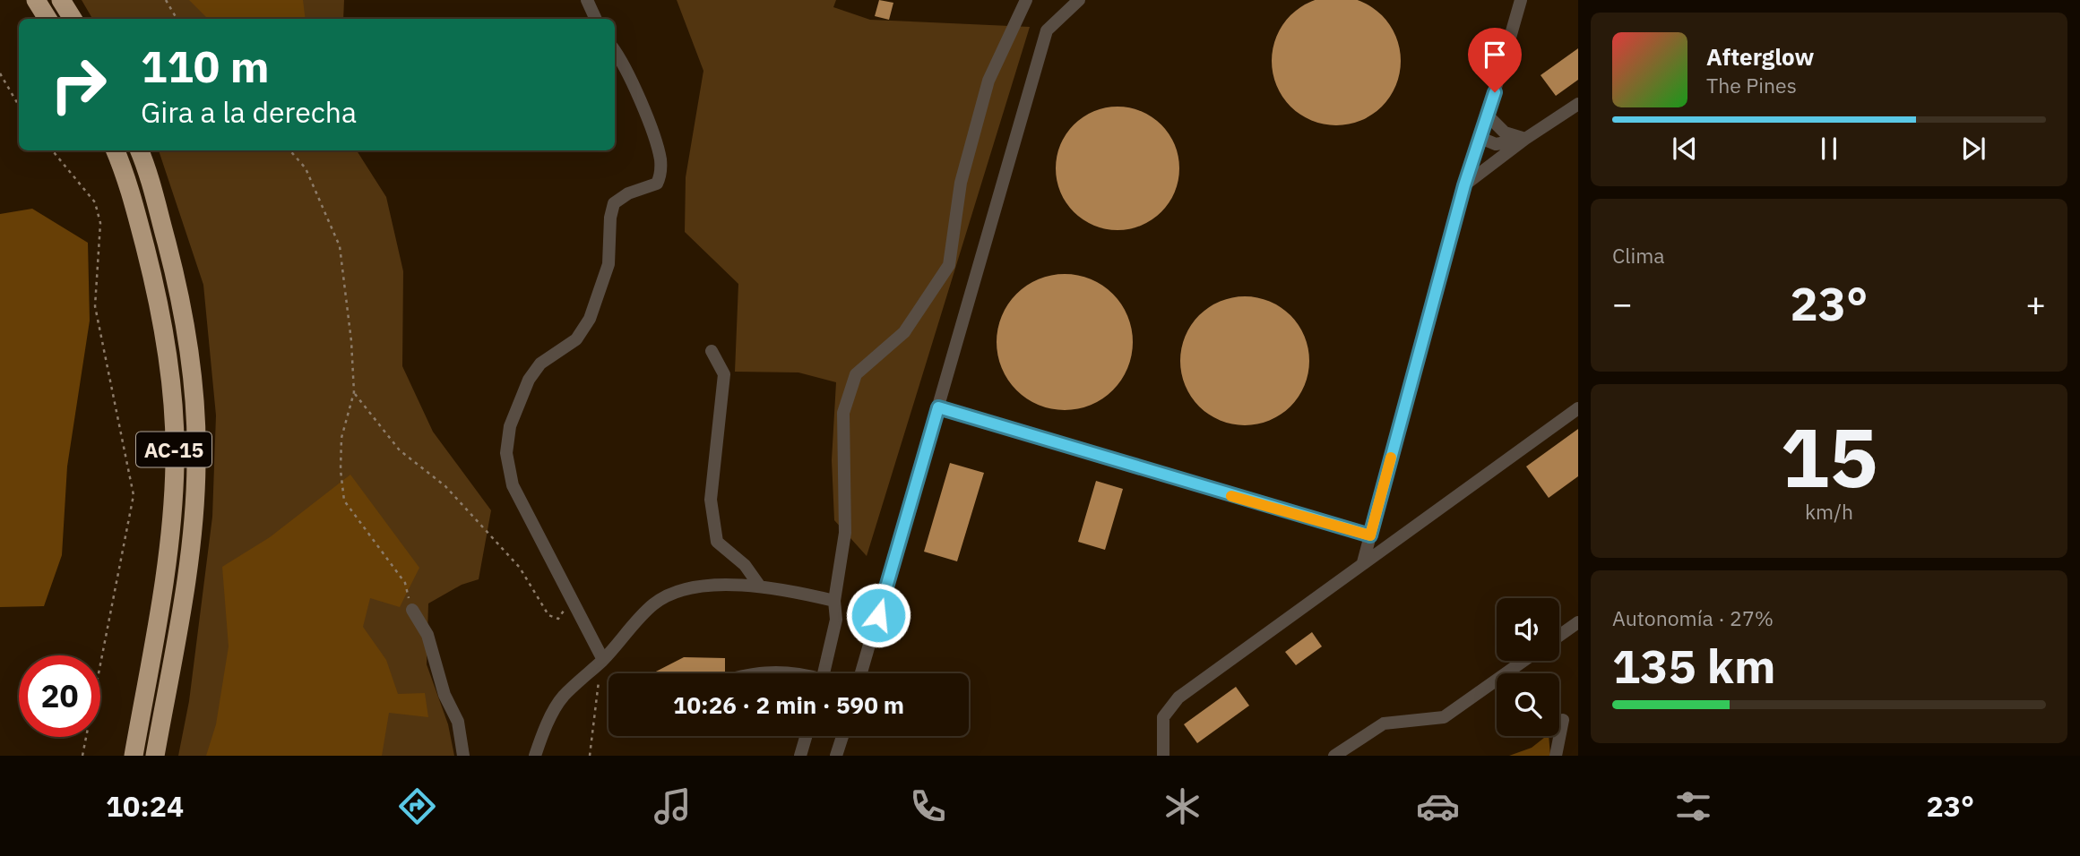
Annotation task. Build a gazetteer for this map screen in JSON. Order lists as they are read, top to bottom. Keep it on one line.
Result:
{"streets":{"highway":["AC-15"]},"page":{"turn":["110 m","Gira a la derecha"],"song":["Afterglow","The Pines"],"tile":["Clima",["15","km/h"],["Autonomía · 27%","135 km"]],"heat":["−","23°","+"],"limit":"20","trip":"10:26 · 2 min · 590 m","tabs":["10:24","23°"]}}
